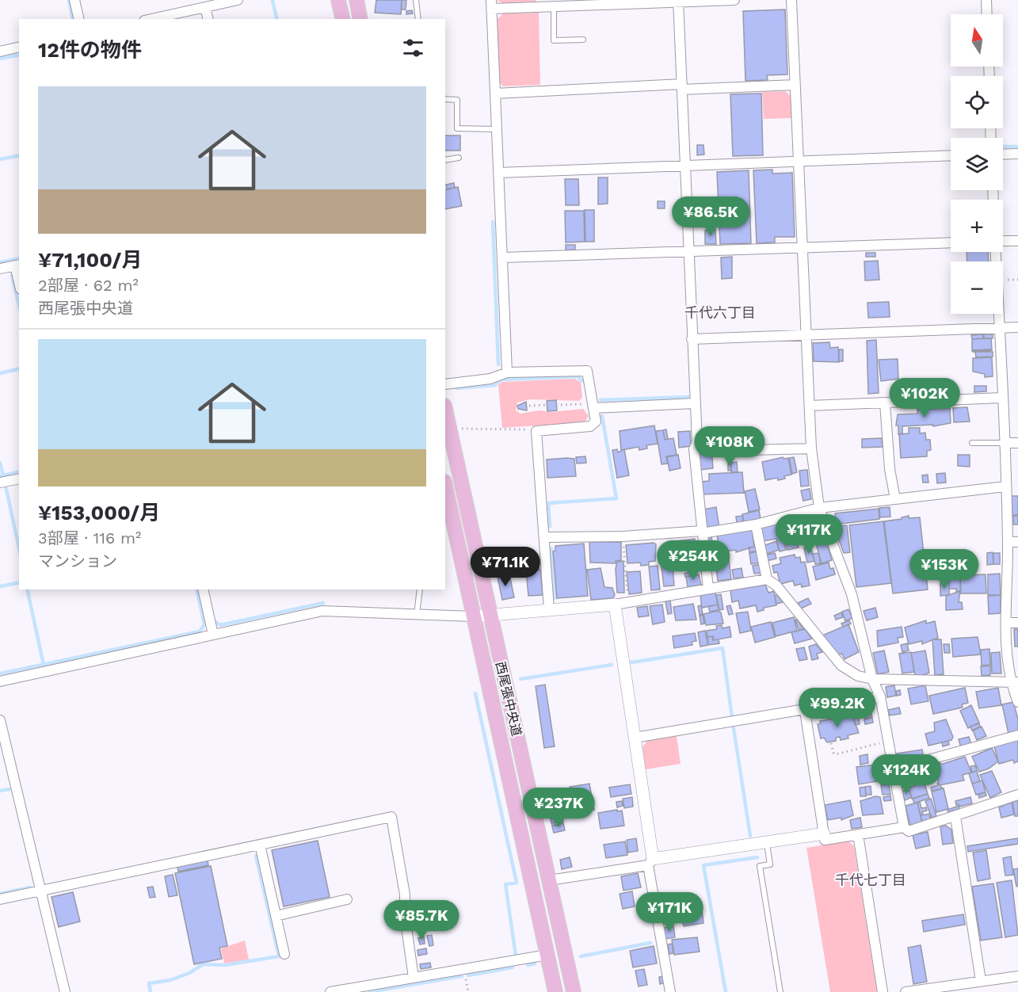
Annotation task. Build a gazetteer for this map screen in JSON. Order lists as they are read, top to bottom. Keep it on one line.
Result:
{"streets":{"main road":["西尾張中央道"]},"districts":["千代六丁目","千代七丁目"],"north":"top","page":{"map_buttons":["+","−"],"heading":"12件の物件","list":[{"name":"¥71,100/月","note":"2部屋 · 62 m² · 西尾張中央道"},{"name":"¥153,000/月","note":"3部屋 · 116 m² · マンション"}],"price":["¥86.5K","¥102K","¥108K","¥117K","¥254K","¥71.1K","¥153K","¥99.2K","¥124K","¥237K","¥171K","¥85.7K"]}}
